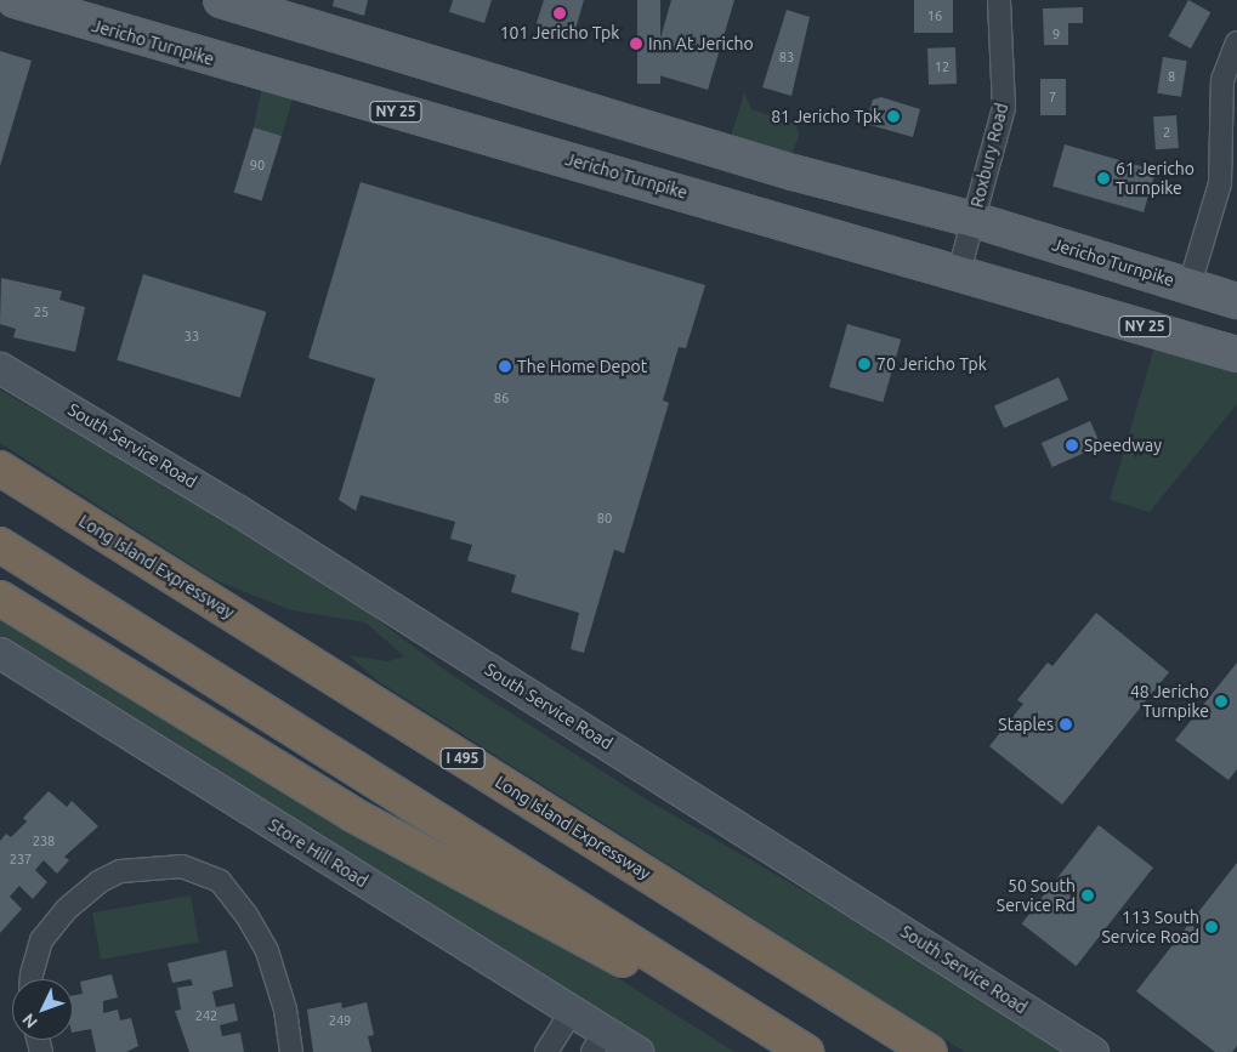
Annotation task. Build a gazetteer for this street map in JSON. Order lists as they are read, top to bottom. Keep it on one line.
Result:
{"streets":{"highway":["Long Island Expressway","I 495"],"main road":["Jericho Turnpike","NY 25","South Service Road","Store Hill Road"],"street":["Roxbury Road"]},"crossings":[["Jericho Turnpike","Roxbury Road"]],"places":["101 Jericho Tpk","Inn At Jericho","81 Jericho Tpk","61 Jericho Turnpike","70 Jericho Tpk","The Home Depot","Speedway","48 Jericho Turnpike","Staples","50 South Service Rd","113 South Service Road"],"house_numbers":["16","9","83","12","8","7","2","90","25","33","86","80","238","237","242","249"],"north":"bottom left"}
